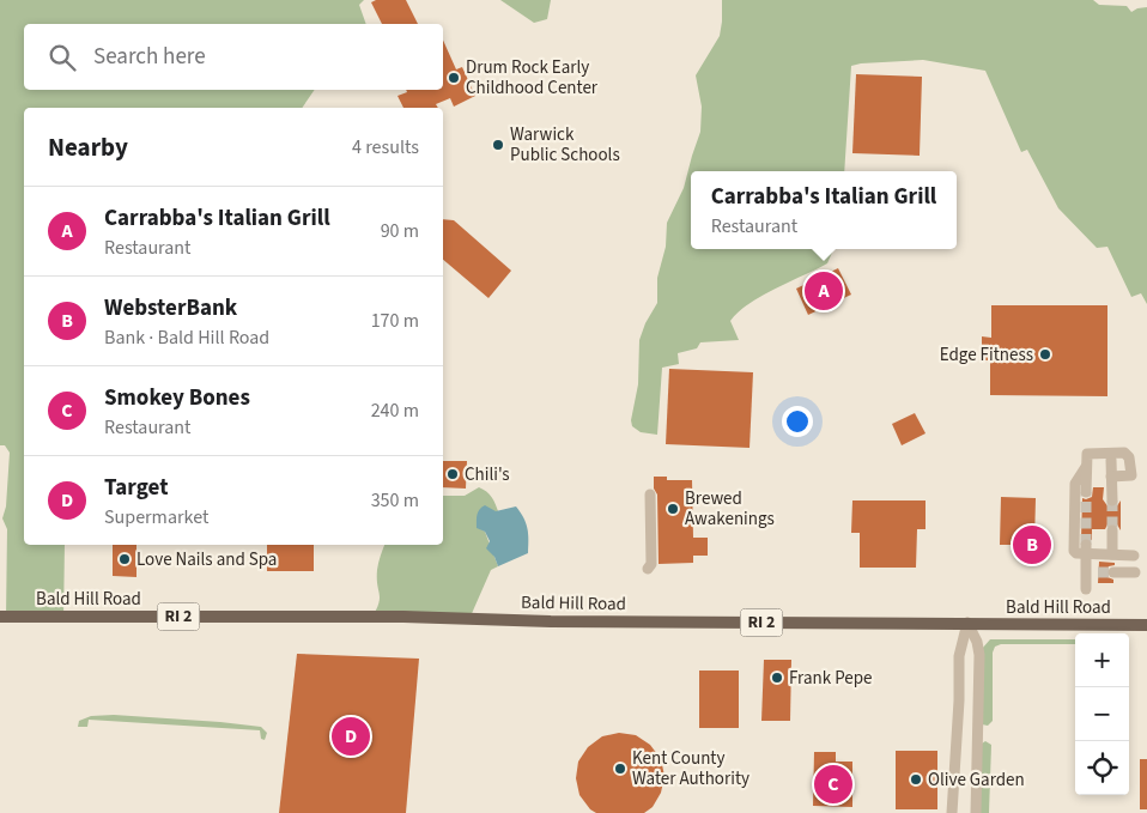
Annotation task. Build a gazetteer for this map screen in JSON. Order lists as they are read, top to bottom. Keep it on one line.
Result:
{"streets":{"main road":["Bald Hill Road","RI 2"]},"places":["Drum Rock Early Childhood Center","Warwick Public Schools","Edge Fitness","Chili's","Brewed Awakenings","Love Nails and Spa","Frank Pepe","Kent County Water Authority","Olive Garden"],"page":{"search":"Search here","heading":["Nearby","4 results"],"popup":["Carrabba's Italian Grill","Restaurant"],"list":[{"mark":"A","name":"Carrabba's Italian Grill","note":"Restaurant","value":"90 m"},{"mark":"B","name":"WebsterBank","note":"Bank · Bald Hill Road","value":"170 m"},{"mark":"C","name":"Smokey Bones","note":"Restaurant","value":"240 m"},{"mark":"D","name":"Target","note":"Supermarket","value":"350 m"}],"pins":["A","B","D","C"],"map_buttons":["+","−"]}}
